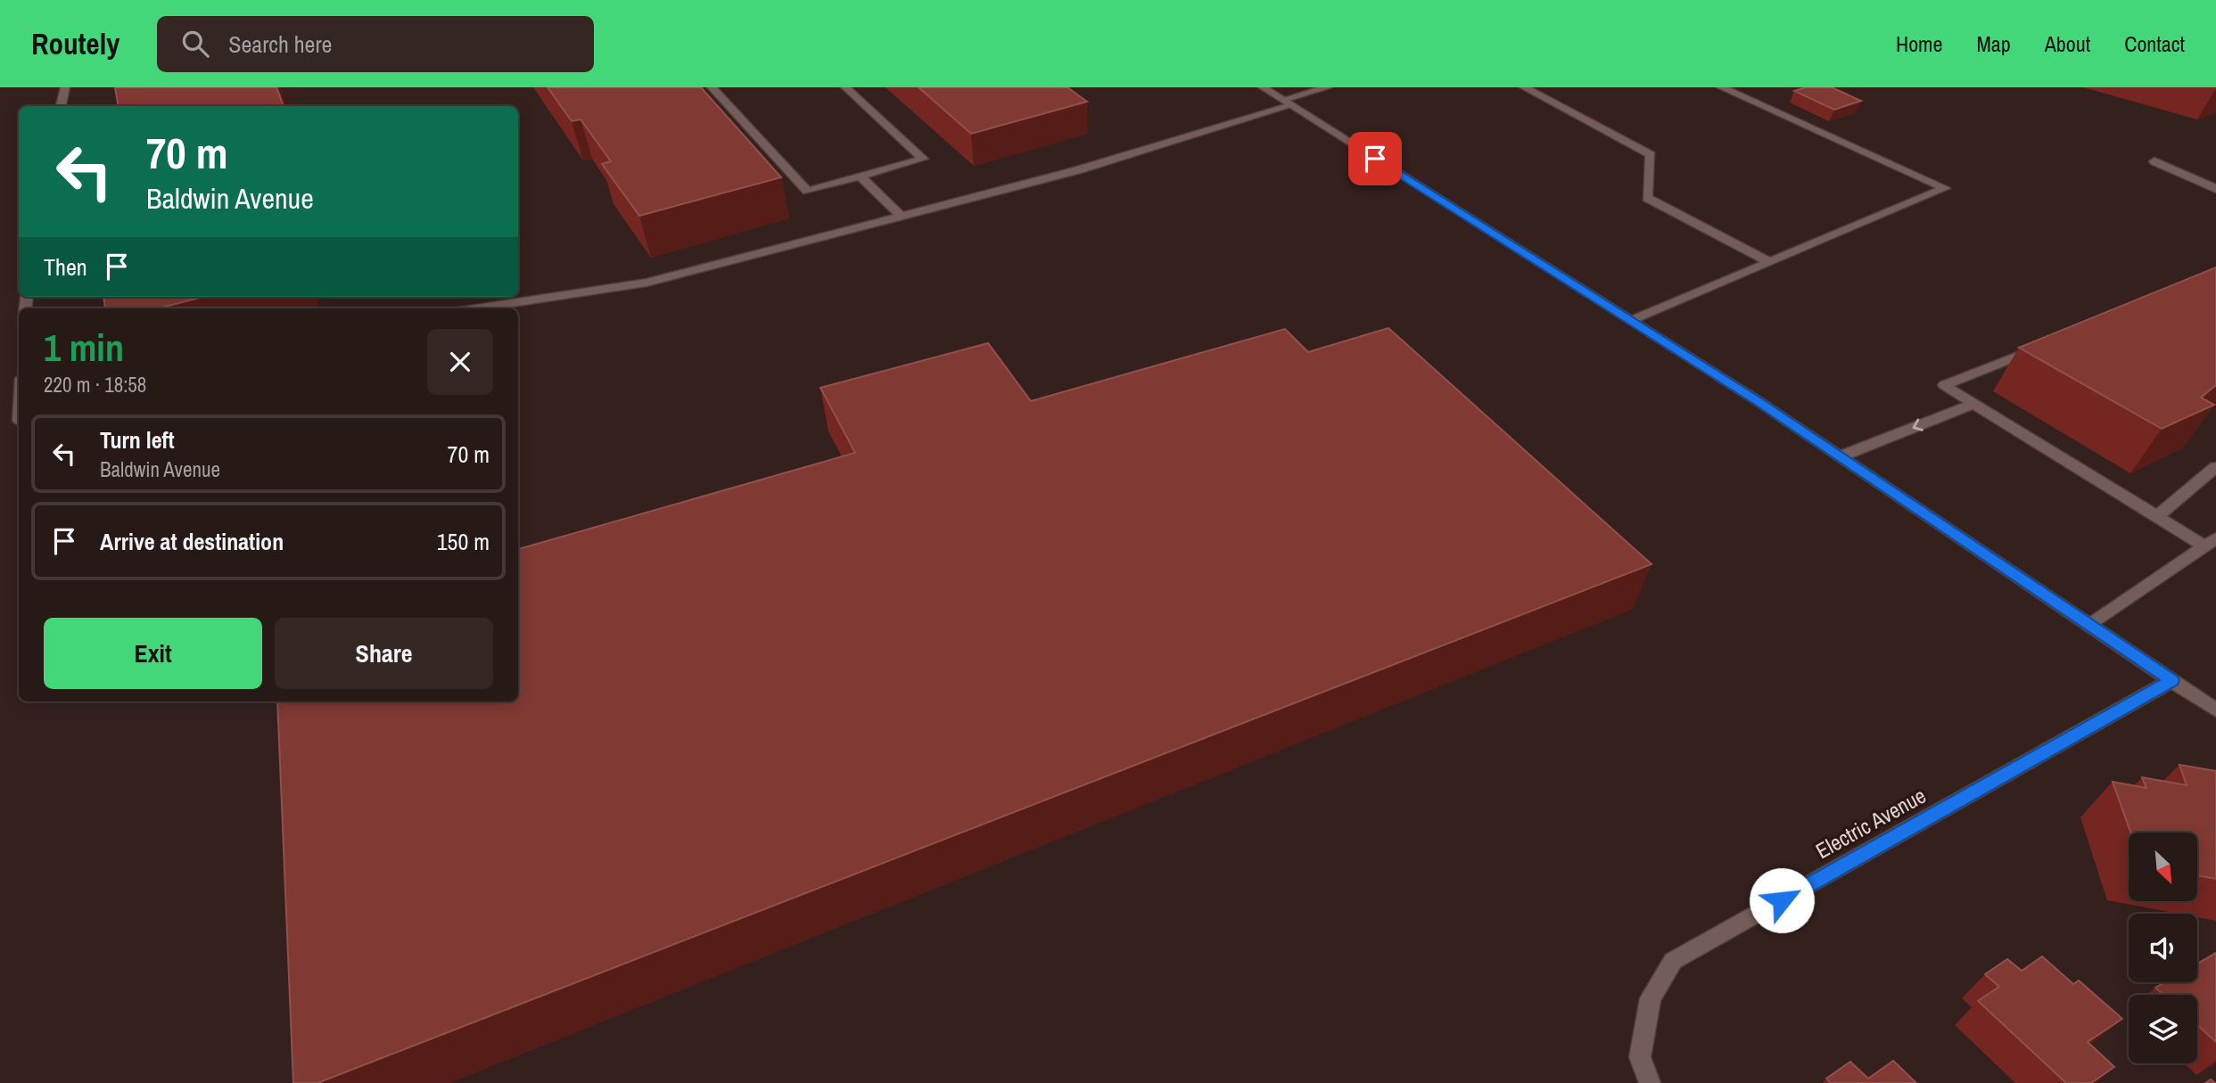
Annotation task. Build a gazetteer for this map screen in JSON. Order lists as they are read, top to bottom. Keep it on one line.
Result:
{"streets":{"street":["Electric Avenue"]},"north":"bottom right","page":{"header":"Routely","search":"Search here","nav":["Home","Map","About","Contact"],"turn":["70 m","Baldwin Avenue"],"then":"Then","heading":["1 min","220 m · 18:58"],"list":[{"name":"Turn left","note":"Baldwin Avenue","value":"70 m"},{"name":"Arrive at destination","value":"150 m"}],"buttons":["Exit","Share"]}}
